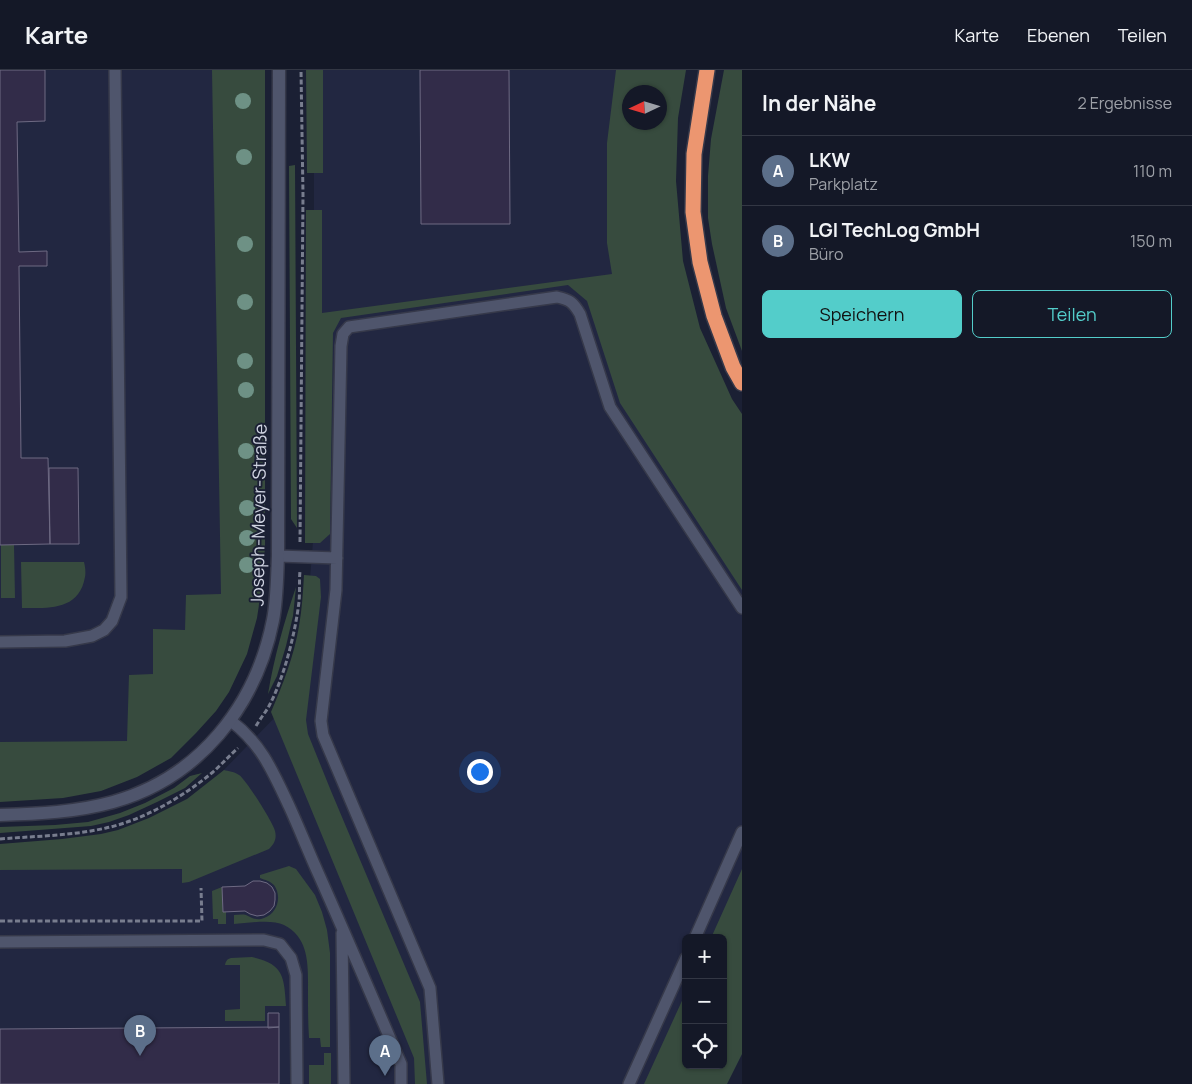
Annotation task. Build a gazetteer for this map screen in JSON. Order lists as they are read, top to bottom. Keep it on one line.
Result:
{"streets":{"street":["Joseph-Meyer-Straße"]},"north":"left","page":{"header":"Karte","nav":["Karte","Ebenen","Teilen"],"heading":["In der Nähe","2 Ergebnisse"],"list":[{"mark":"A","name":"LKW","note":"Parkplatz","value":"110 m"},{"mark":"B","name":"LGI TechLog GmbH","note":"Büro","value":"150 m"}],"buttons":["Speichern","Teilen"],"map_buttons":["+","−"],"pins":["B","A"]}}
